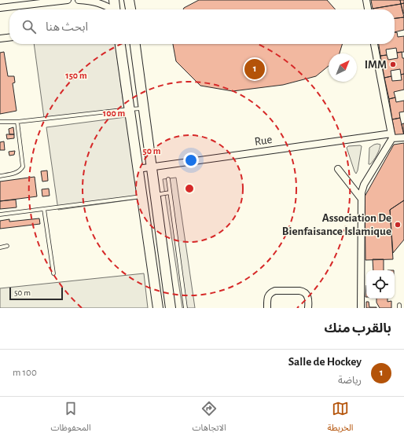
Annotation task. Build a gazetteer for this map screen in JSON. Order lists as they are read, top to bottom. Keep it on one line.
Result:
{"streets":{"street":["Rue"]},"places":["IMM","Association De Bienfaisance Islamique"],"scale_bar":"50 m","north":"top right","page":{"search":"ابحث هنا","pins":"1","scale":"50 m","heading":"بالقرب منك","list":[{"mark":"1","name":"Salle de Hockey","note":"رياضة","value":"100 m"}],"nav":["الخريطة","الاتجاهات","المحفوظات"]},"rings":["150 m","100 m","50 m"]}
